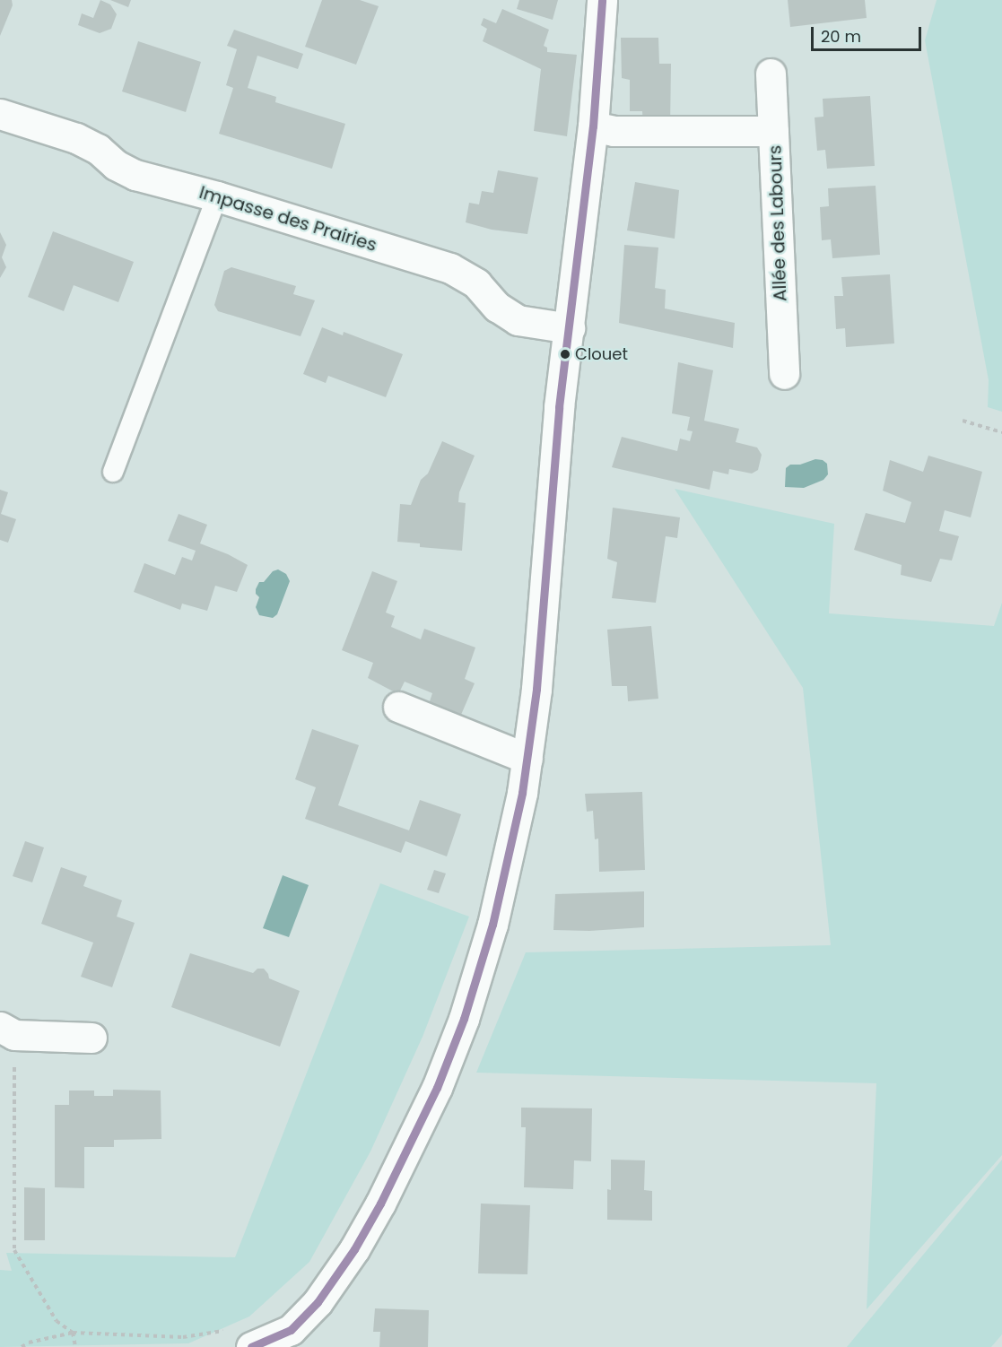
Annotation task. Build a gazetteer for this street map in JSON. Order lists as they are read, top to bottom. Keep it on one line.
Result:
{"streets":{"street":["Impasse des Prairies","Allée des Labours"]},"places":["Clouet"],"scale_bar":"20 m"}
